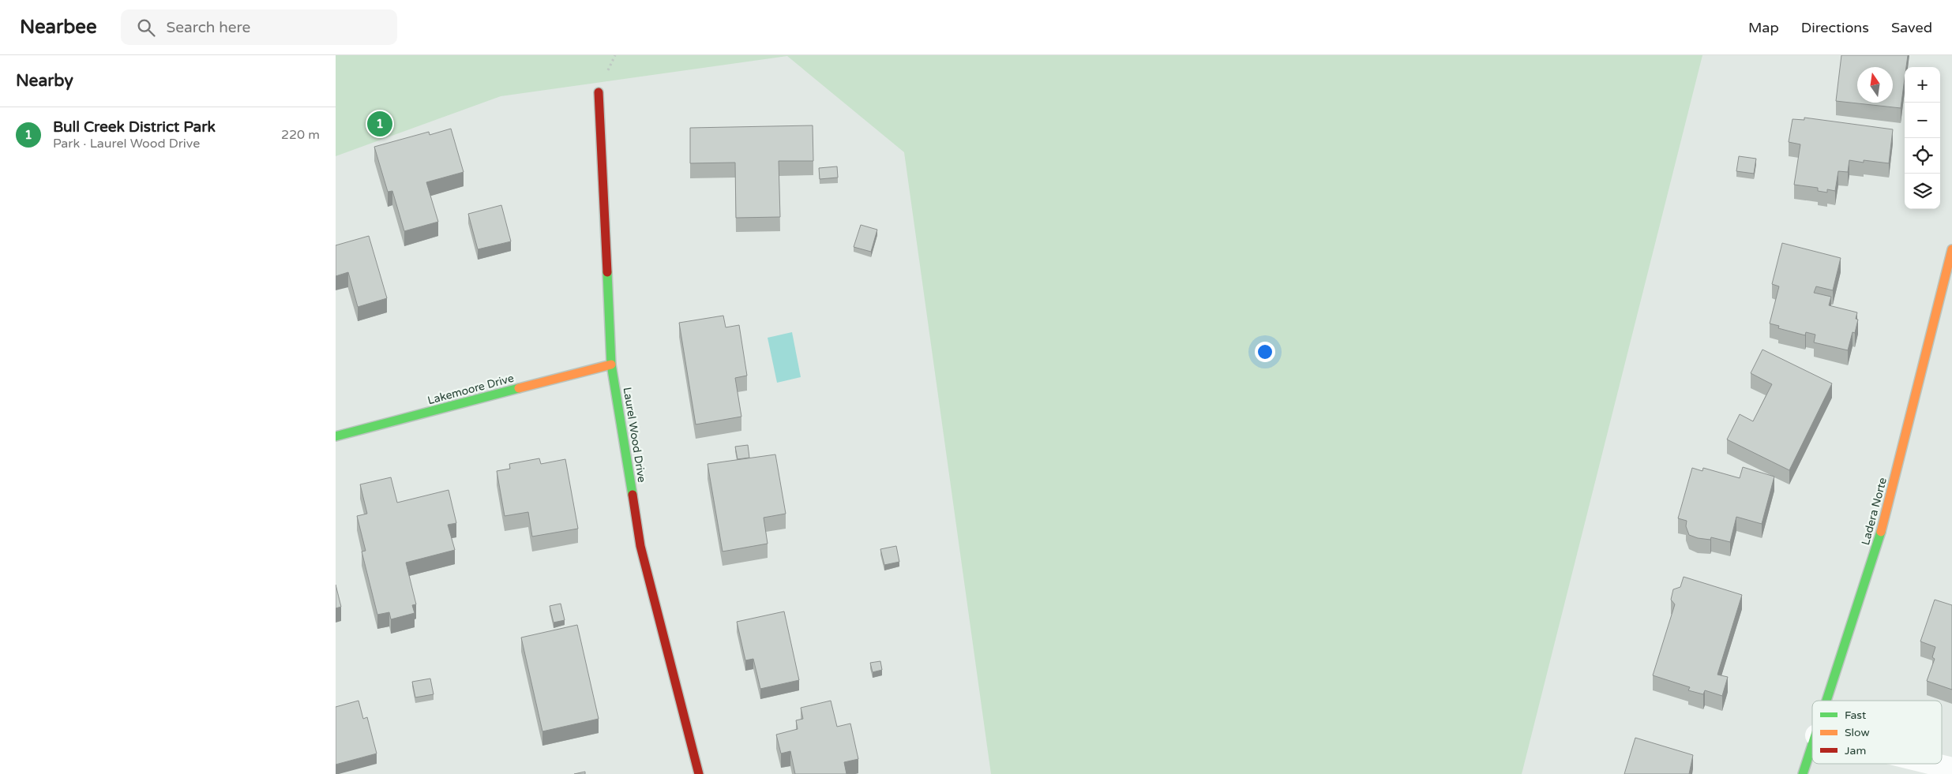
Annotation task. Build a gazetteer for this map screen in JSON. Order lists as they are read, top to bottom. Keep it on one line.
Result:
{"streets":{"street":["Lakemoore Drive","Laurel Wood Drive","Ladera Norte"]},"crossings":[["Lakemoore Drive","Laurel Wood Drive"]],"legend":["Fast","Slow","Jam"],"north":"top","page":{"header":"Nearbee","search":"Search here","nav":["Map","Directions","Saved"],"heading":"Nearby","map_buttons":["+","−"],"list":[{"mark":"1","name":"Bull Creek District Park","note":"Park · Laurel Wood Drive","value":"220 m"}],"pins":"1"}}
